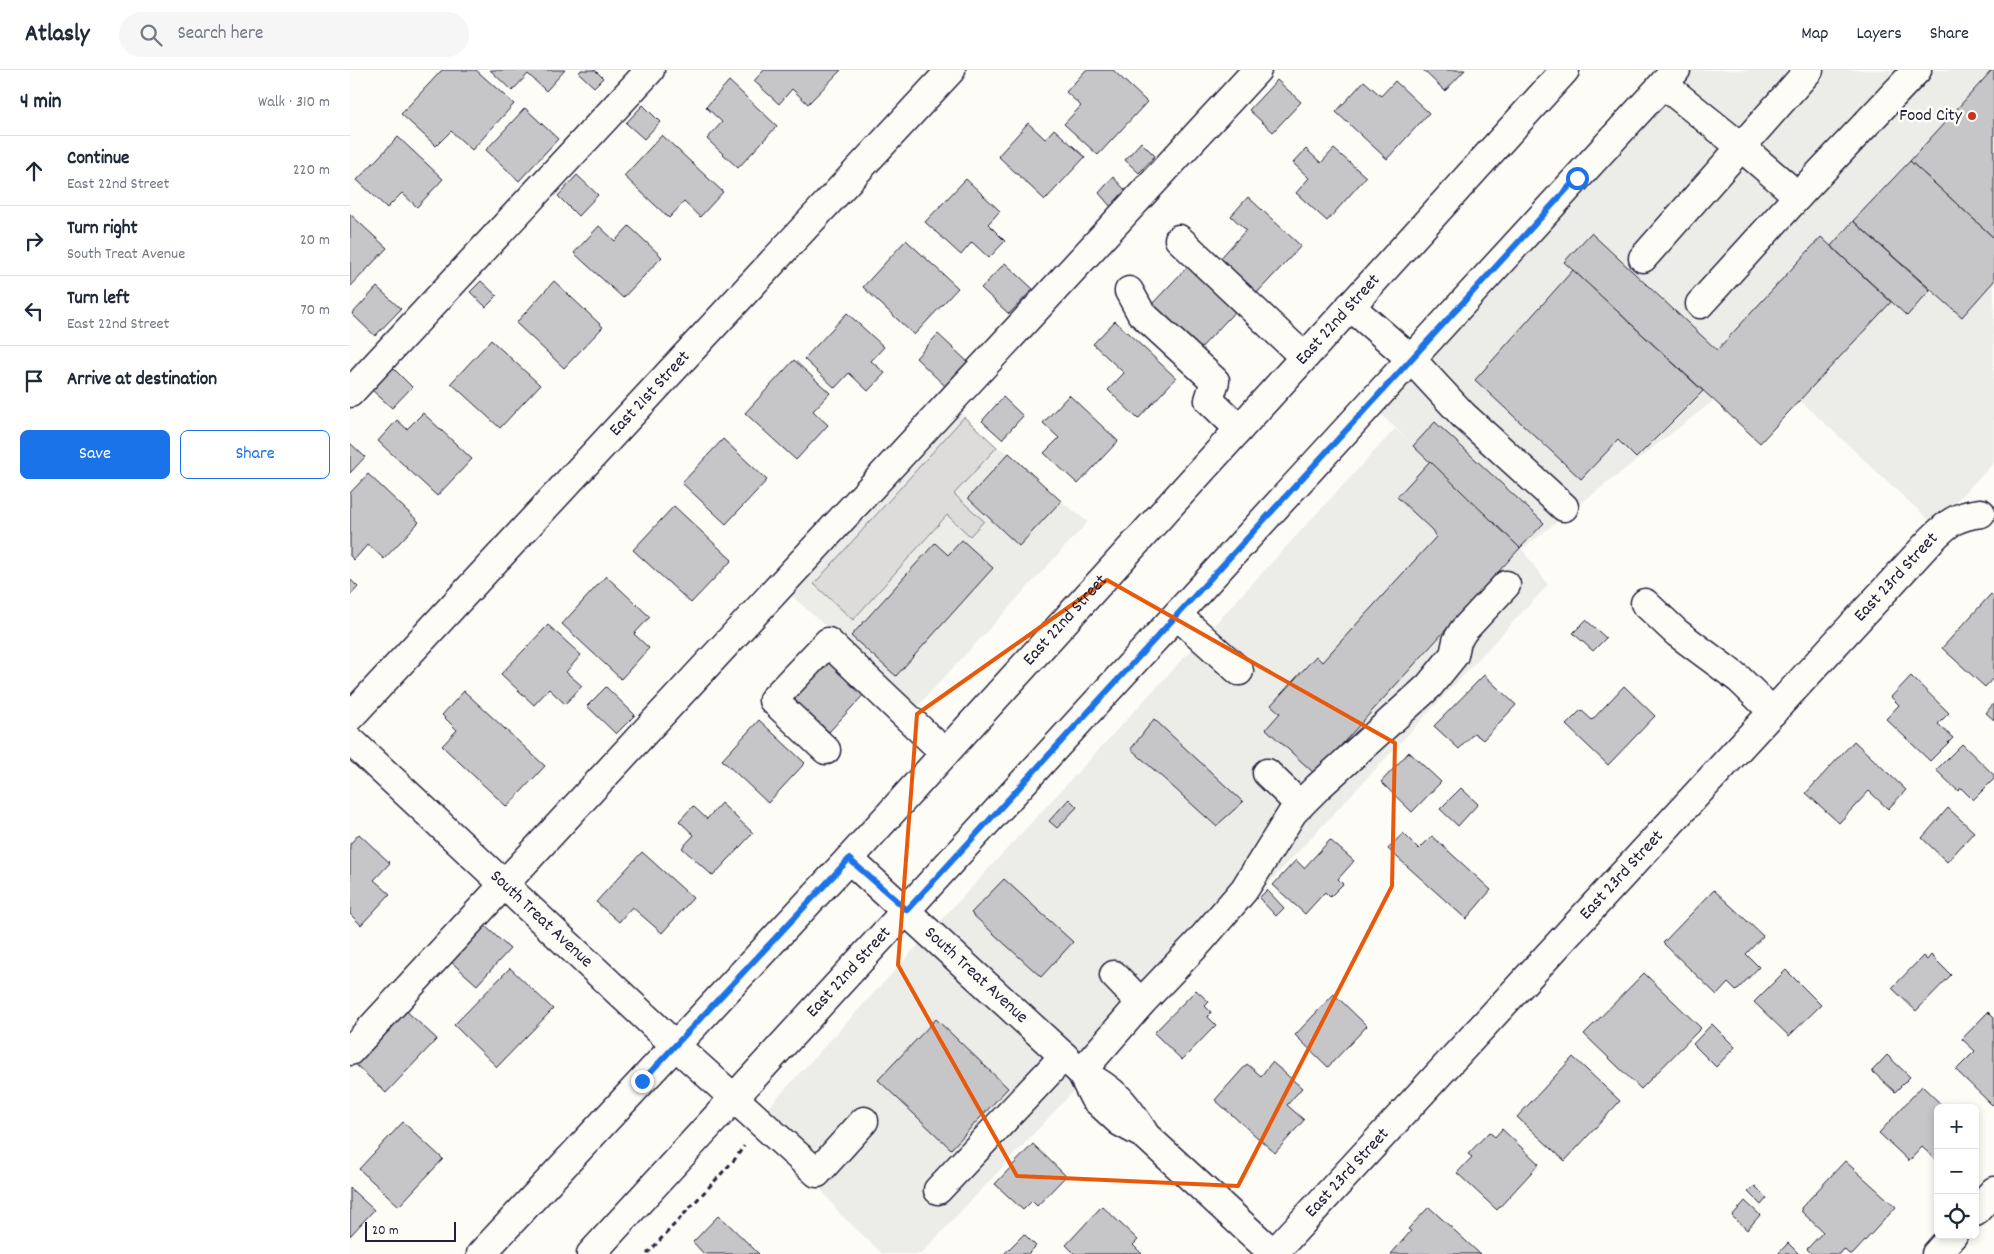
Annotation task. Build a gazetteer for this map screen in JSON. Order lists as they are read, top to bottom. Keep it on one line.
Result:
{"streets":{"main road":["East 22nd Street","East 21st Street","East 23rd Street","South Treat Avenue"]},"crossings":[["East 22nd Street","South Treat Avenue"],["East 23rd Street","South Treat Avenue"]],"places":["Food City"],"scale_bar":"20 m","page":{"header":"Atlasly","search":"Search here","nav":["Map","Layers","Share"],"heading":["4 min","Walk · 310 m"],"list":[["Continue","East 22nd Street","220 m"],["Turn right","South Treat Avenue","20 m"],["Turn left","East 22nd Street","70 m"],"Arrive at destination"],"buttons":["Save","Share"],"map_buttons":["+","−"],"scale":"20 m"}}
